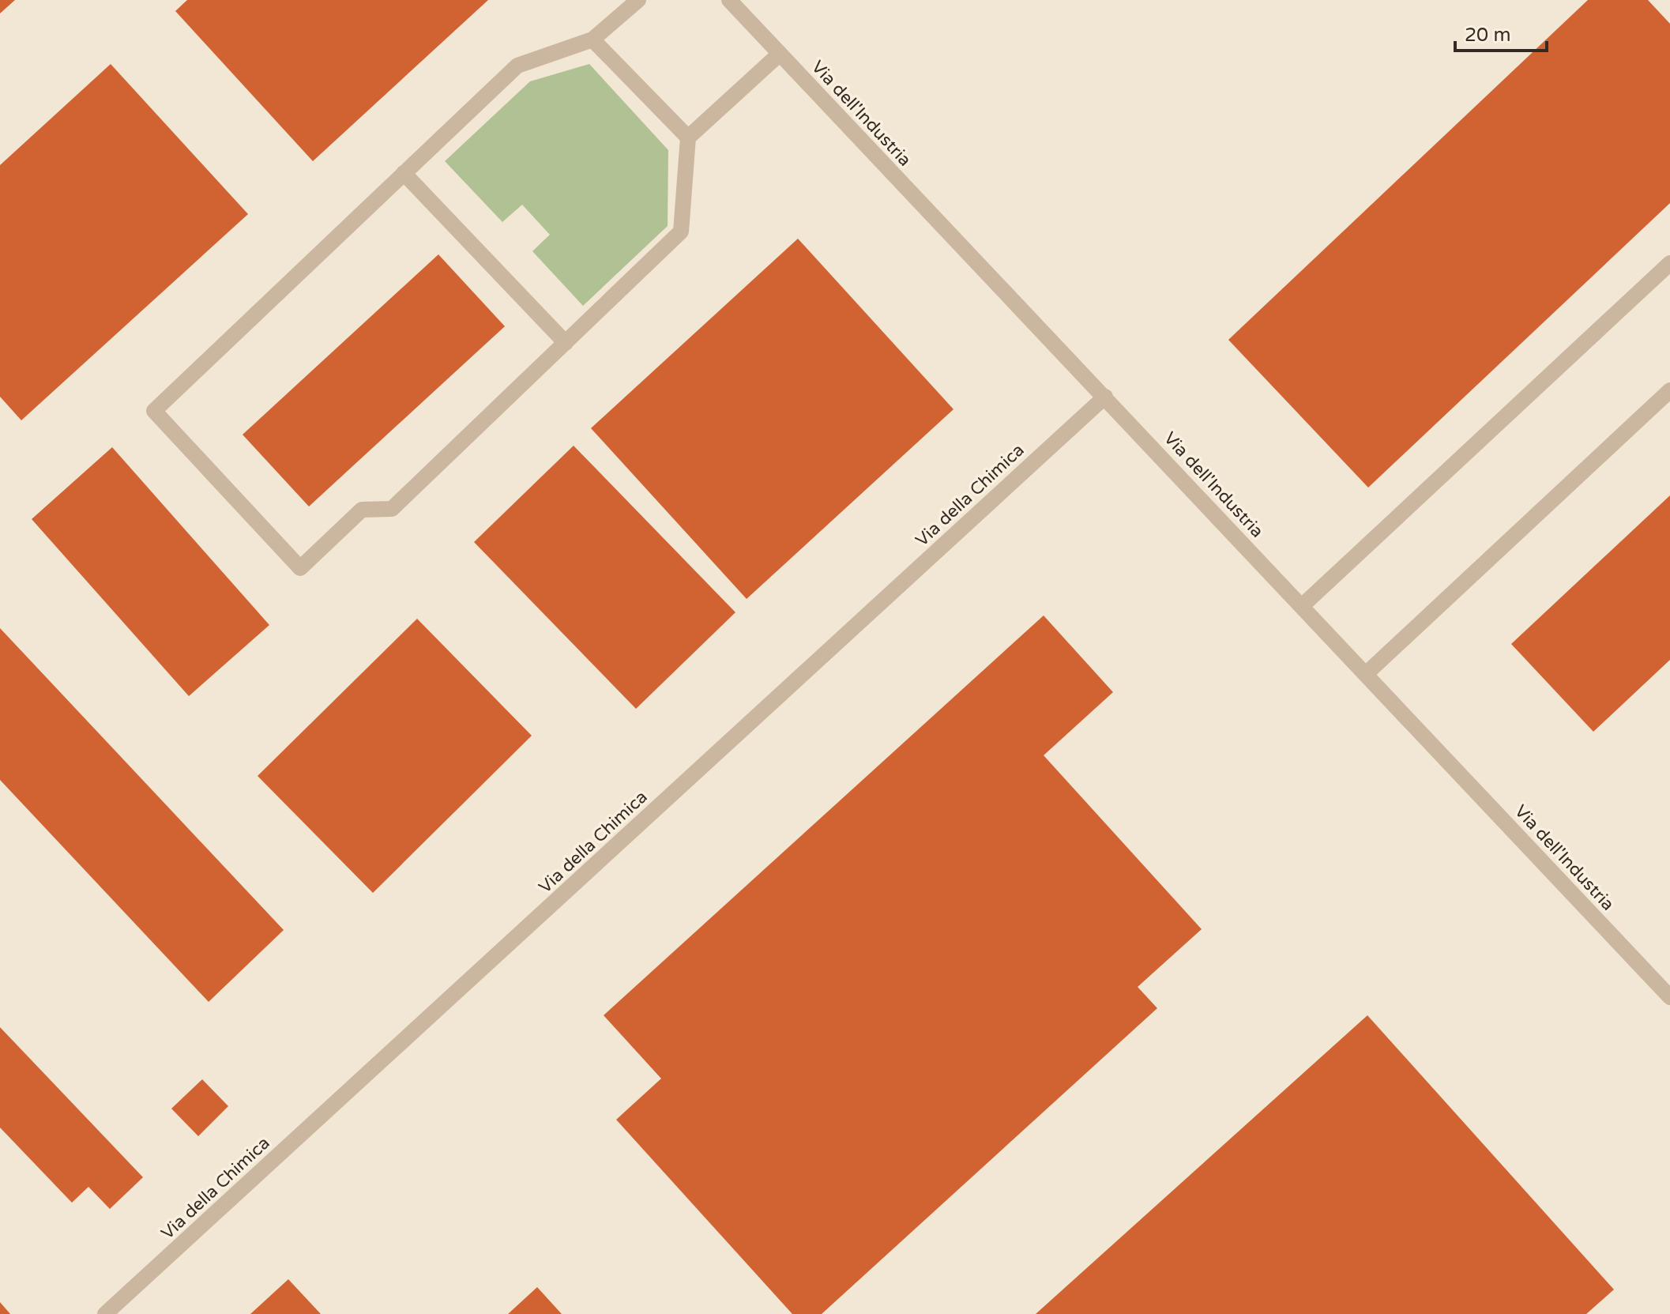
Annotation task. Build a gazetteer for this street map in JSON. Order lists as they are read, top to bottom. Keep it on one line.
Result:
{"streets":{"street":["Via dell'Industria","Via della Chimica"]},"crossings":[["Via dell'Industria","Via della Chimica"]],"scale_bar":"20 m"}
